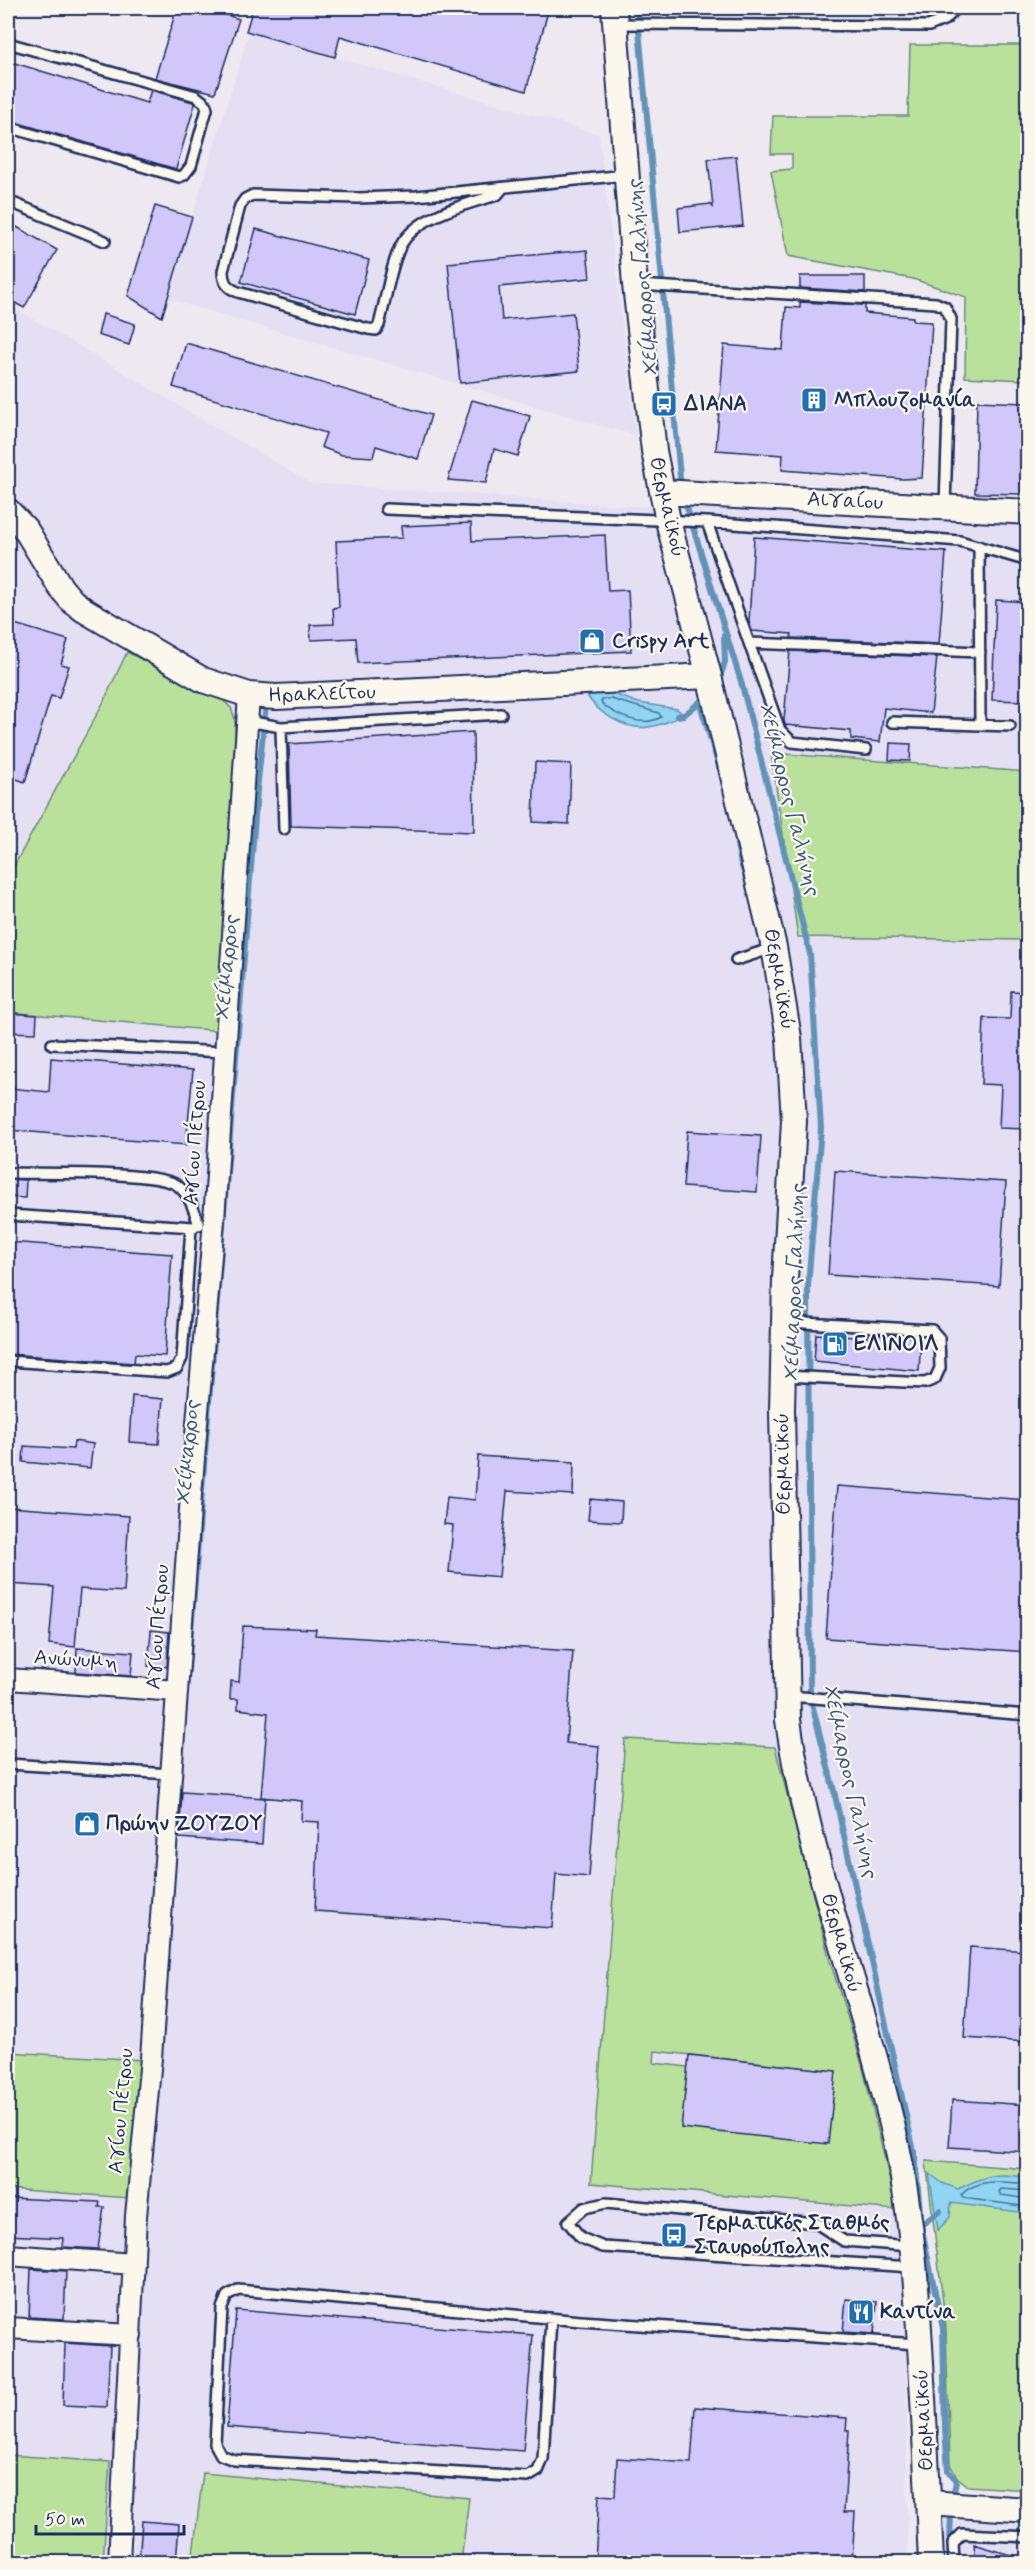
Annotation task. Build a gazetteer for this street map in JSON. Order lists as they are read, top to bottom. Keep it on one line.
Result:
{"streets":{"street":["Αιγαίου","Θερμαϊκού","Ηρακλείτου","Αγίου Πέτρου","Ανώνυμη"]},"crossings":[["Αιγαίου","Θερμαϊκού"],["Θερμαϊκού","Ηρακλείτου"],["Ηρακλείτου","Αγίου Πέτρου"],["Αγίου Πέτρου","Ανώνυμη"]],"water":["Χείμαρρος Γαλήνης","Χείμαρρος"],"places":{"building":["Μπλουζομανία"],"bus stop":["ΔΙΑΝΑ","Τερματικός Σταθμός Σταυρούπολης"],"shop":["Crispy Art","Πρώην ΖΟΥΖΟΥ"],"fuel station":["ΕΛΙΝΟΙΛ"],"restaurant":["Καντίνα"]},"scale_bar":"50 m"}
